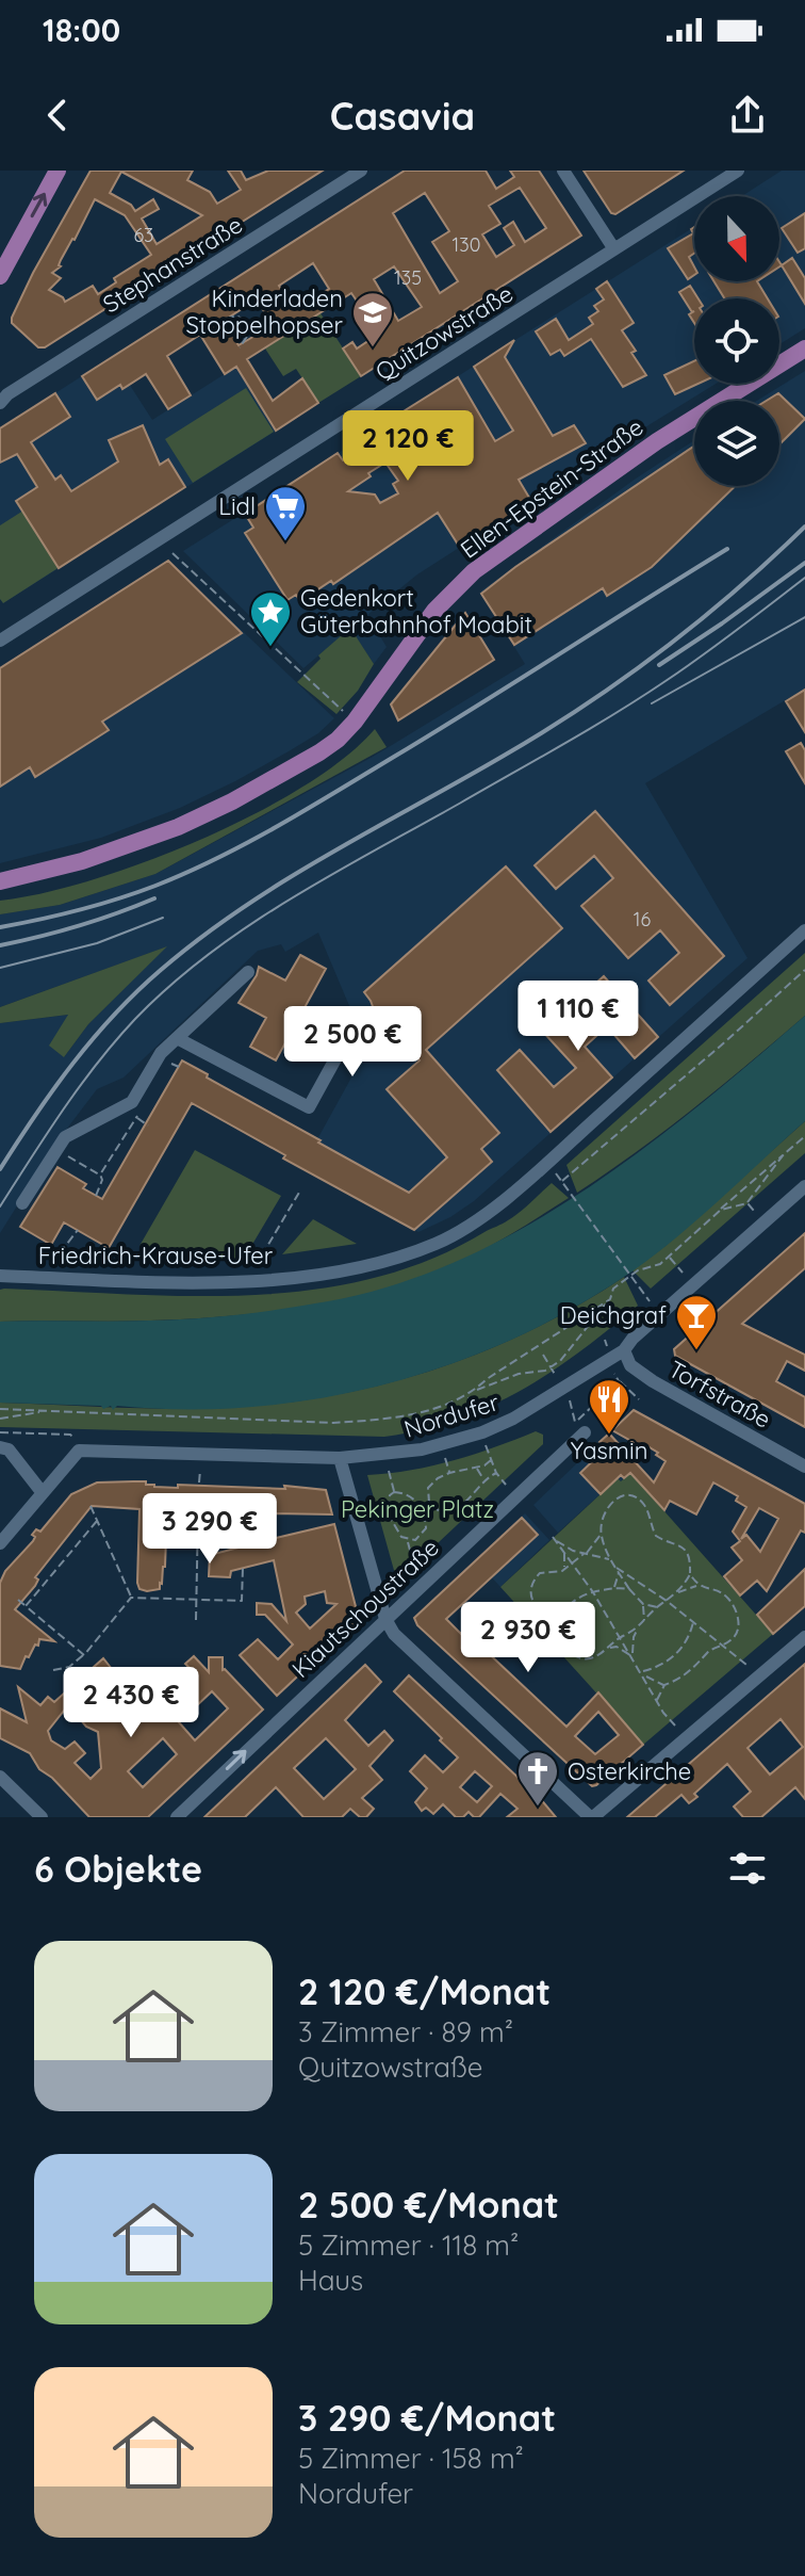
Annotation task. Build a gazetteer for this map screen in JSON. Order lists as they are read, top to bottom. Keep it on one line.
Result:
{"streets":{"main road":["Ellen-Epstein-Straße"],"street":["Stephanstraße","Quitzowstraße","Friedrich-Krause-Ufer","Torfstraße","Nordufer","Kiautschoustraße"]},"crossings":[["Torfstraße","Nordufer"]],"one_way":["Kiautschoustraße"],"parks":["Pekinger Platz"],"places":{"school or university":["Kinderladen Stoppelhopser"],"supermarket":["Lidl"],"place":["Gedenkort Güterbahnhof Moabit"],"bar":["Deichgraf"],"restaurant":["Yasmin"],"church":["Osterkirche"]},"house_numbers":["63","130","135","16"],"north":"bottom","page":{"status":"18:00","header":"Casavia","price":["2 120 €","1 110 €","2 500 €","3 290 €","2 930 €","2 430 €"],"heading":"6 Objekte","list":[{"name":"2 120 €/Monat","note":"3 Zimmer · 89 m² · Quitzowstraße"},{"name":"2 500 €/Monat","note":"5 Zimmer · 118 m² · Haus"},{"name":"3 290 €/Monat","note":"5 Zimmer · 158 m² · Nordufer"}]}}
